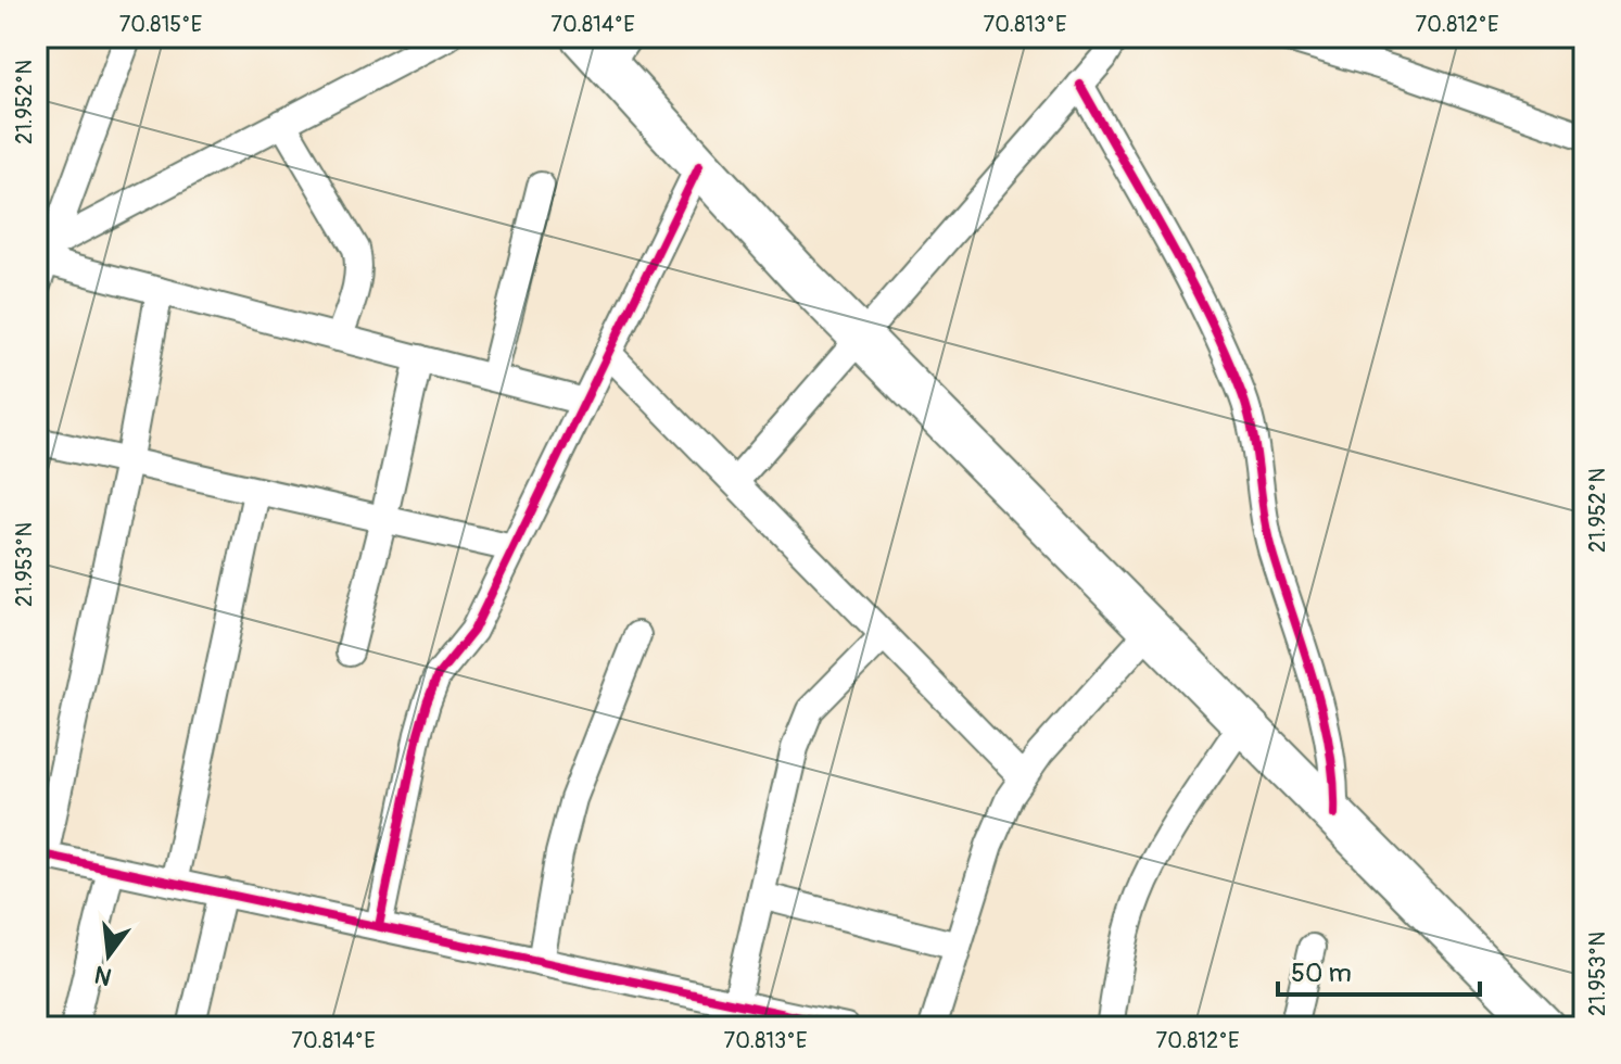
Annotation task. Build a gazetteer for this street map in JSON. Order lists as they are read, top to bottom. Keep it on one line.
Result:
{"scale_bar":"50 m","north":"bottom","coordinates":["70.815°E","70.814°E","70.813°E","70.812°E","21.952°N","21.953°N"]}
